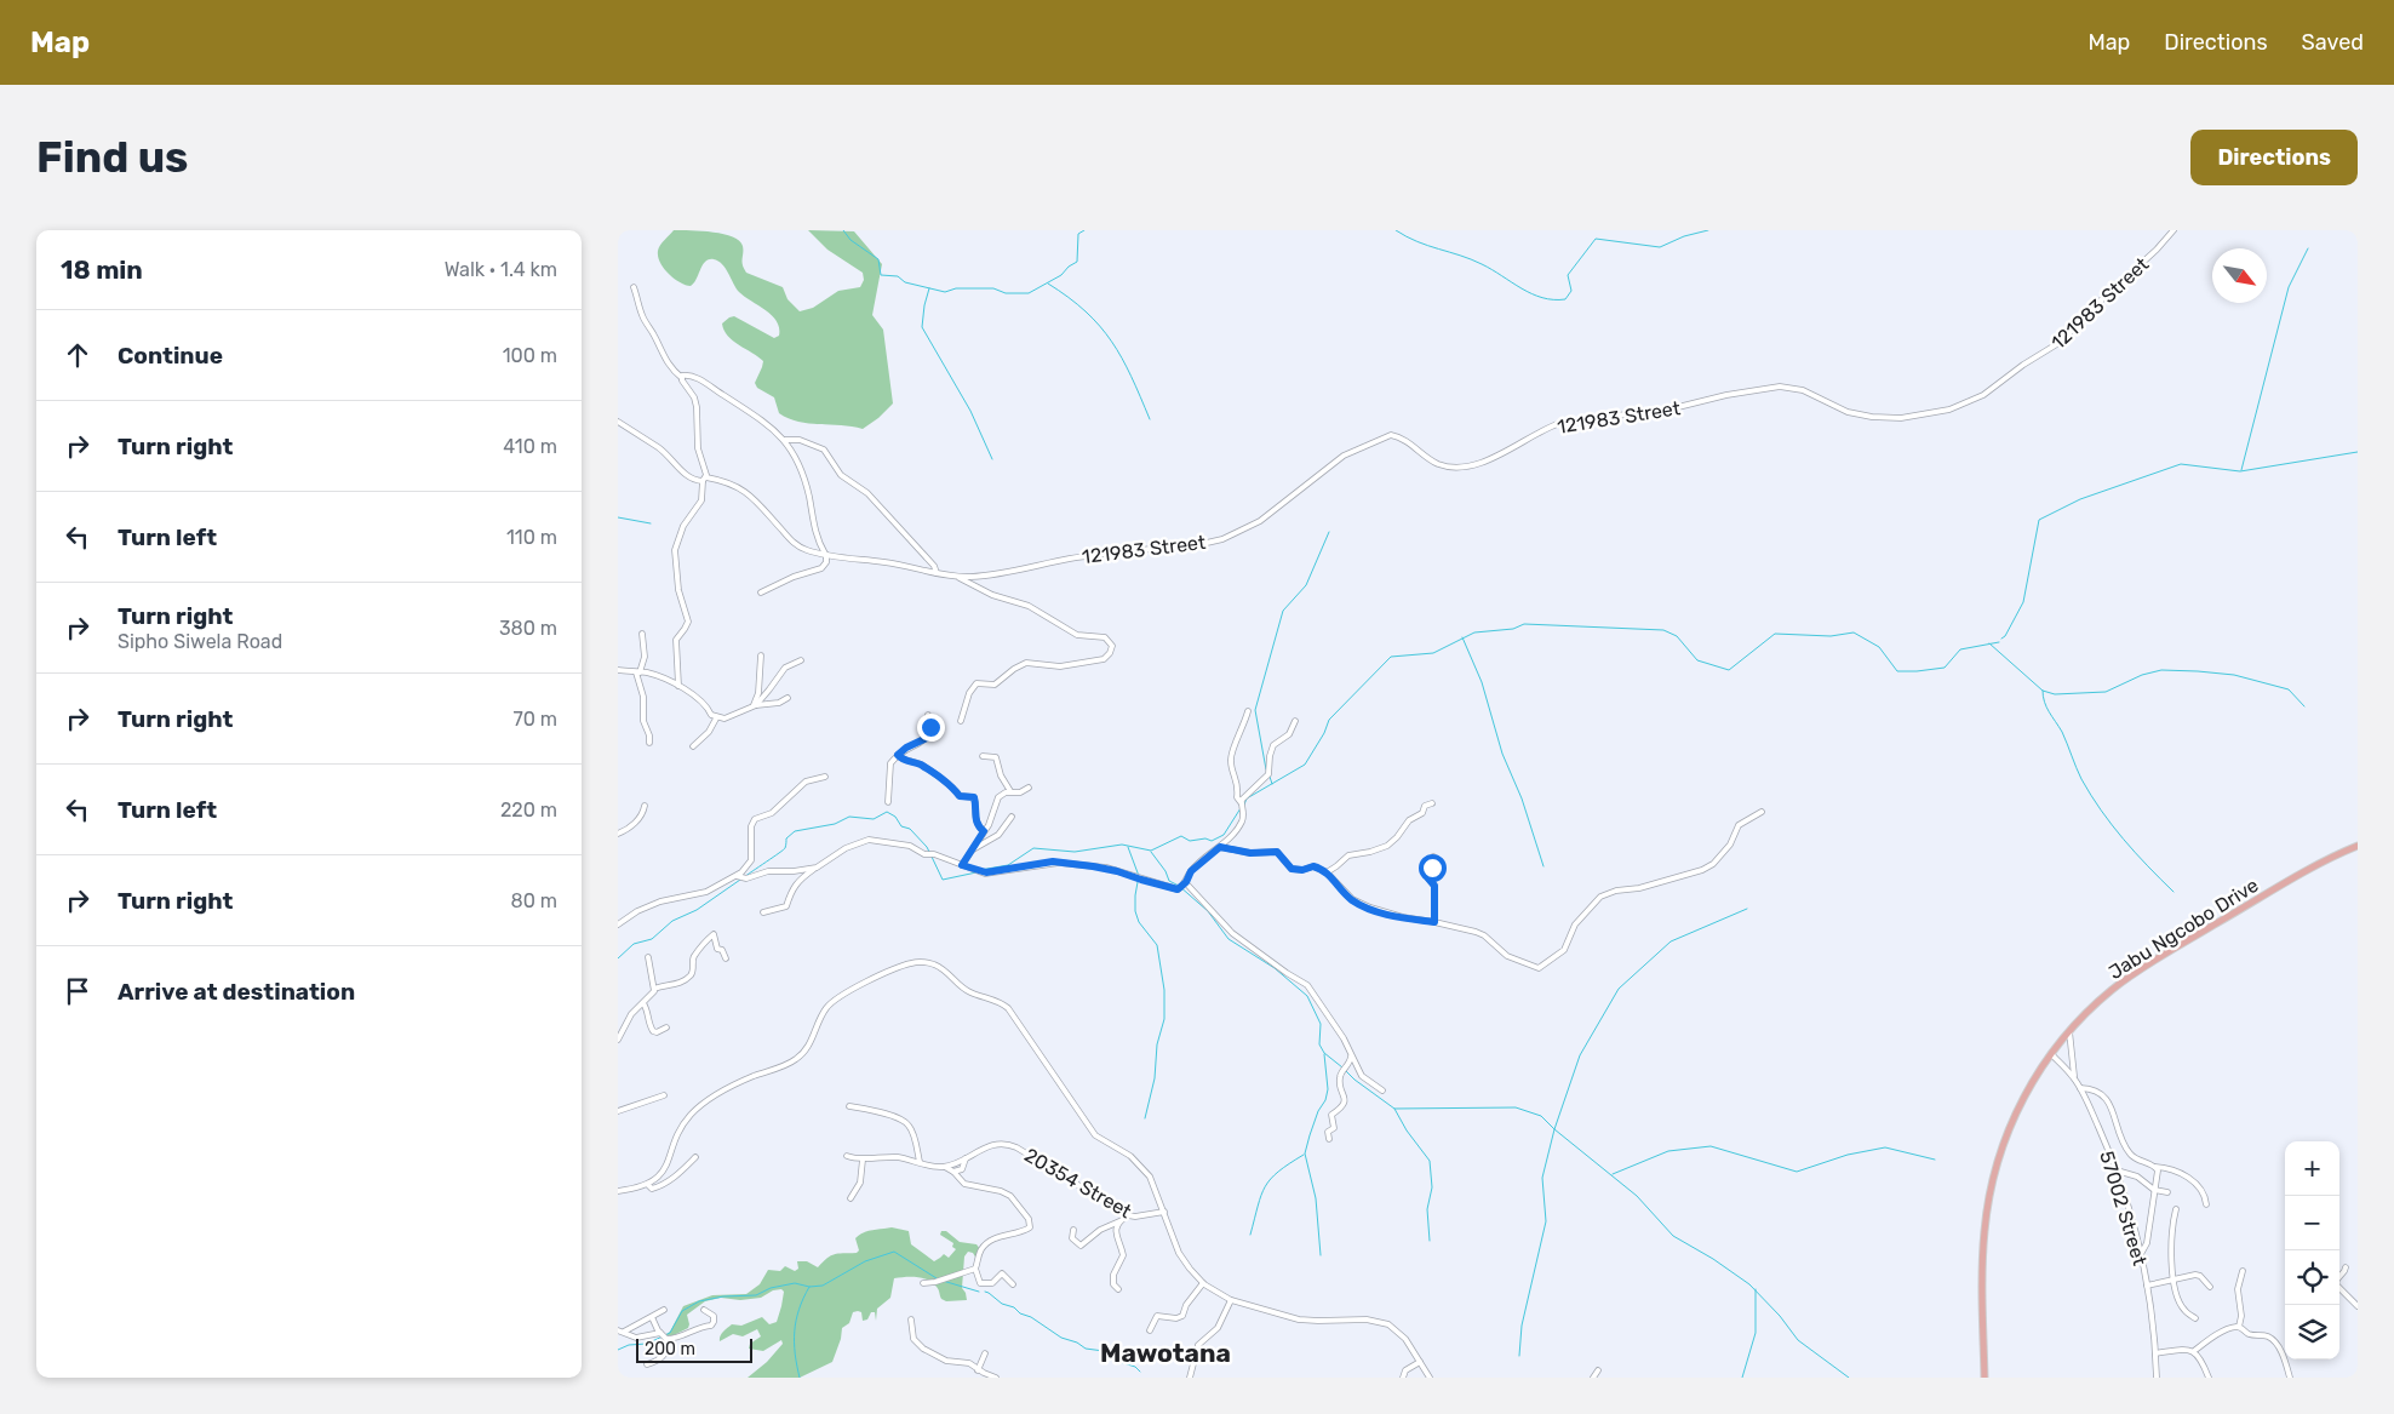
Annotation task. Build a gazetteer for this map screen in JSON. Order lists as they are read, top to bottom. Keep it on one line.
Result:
{"streets":{"main road":["Jabu Ngcobo Drive"],"street":["121983 Street","20354 Street","57002 Street"]},"crossings":[["Jabu Ngcobo Drive","57002 Street"]],"districts":["Mawotana"],"scale_bar":"200 m","north":"bottom right","page":{"header":"Map","nav":["Map","Directions","Saved"],"buttons":"Directions","title":"Find us","heading":["18 min","Walk · 1.4 km"],"list":[["Continue","100 m"],["Turn right","410 m"],["Turn left","110 m"],["Turn right","Sipho Siwela Road","380 m"],["Turn right","70 m"],["Turn left","220 m"],["Turn right","80 m"],"Arrive at destination"],"map_buttons":["+","−"],"scale":"200 m"}}
